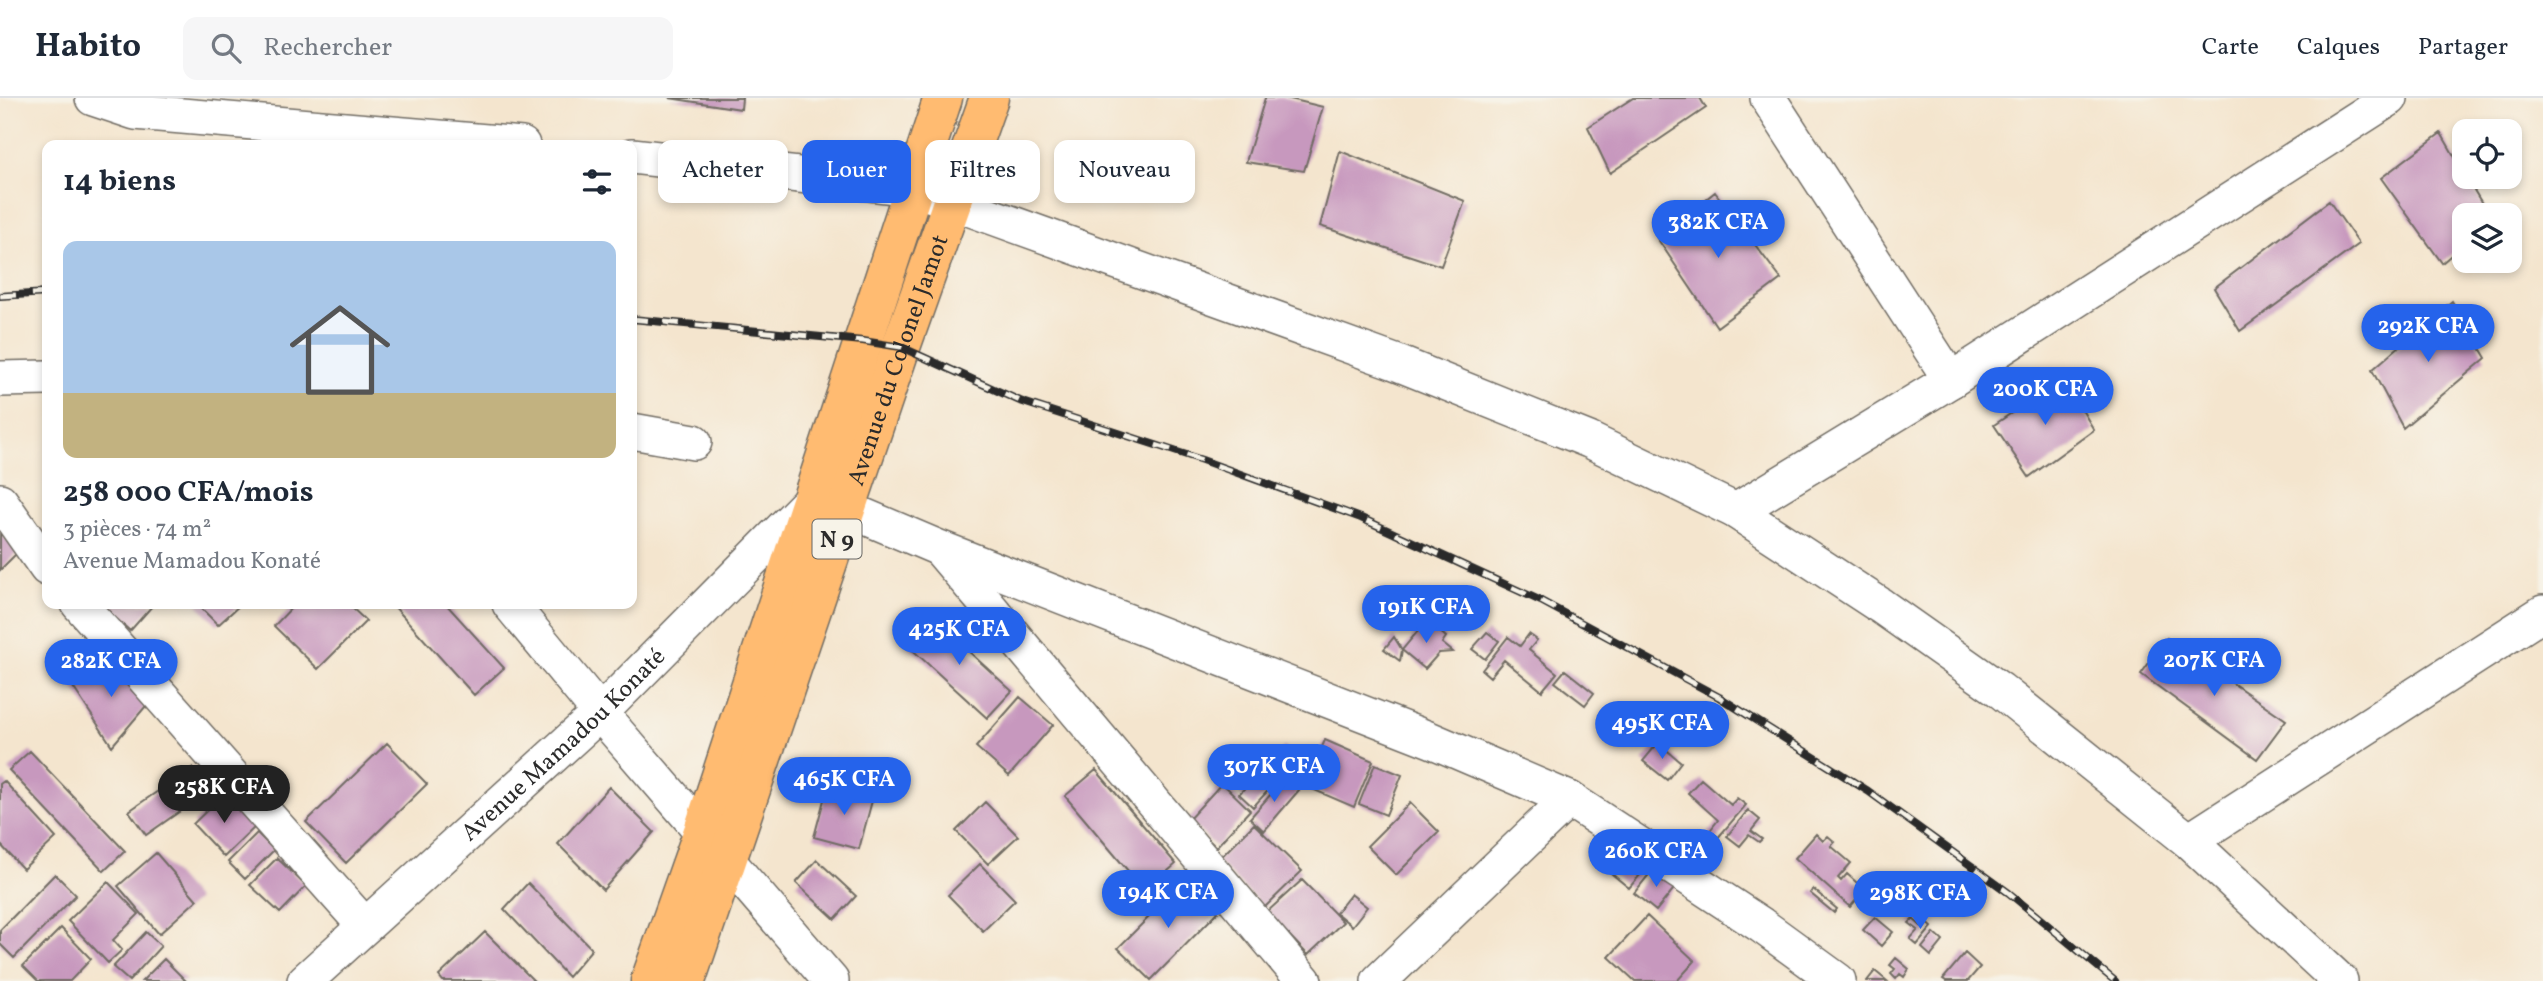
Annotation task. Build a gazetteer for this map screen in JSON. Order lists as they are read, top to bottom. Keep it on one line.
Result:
{"streets":{"main road":["Avenue du Colonel Jamot","N 9"],"street":["Avenue Mamadou Konaté"]},"crossings":[["Avenue du Colonel Jamot","Avenue Mamadou Konaté"]],"page":{"header":"Habito","search":"Rechercher","nav":["Carte","Calques","Partager"],"chip":["Acheter","Louer","Filtres","Nouveau"],"heading":"14 biens","price":["382K CFA","292K CFA","200K CFA","191K CFA","425K CFA","207K CFA","282K CFA","495K CFA","307K CFA","465K CFA","258K CFA","260K CFA","194K CFA","298K CFA"],"list":[{"name":"258 000 CFA/mois","note":"3 pièces · 74 m² · Avenue Mamadou Konaté"}]}}
